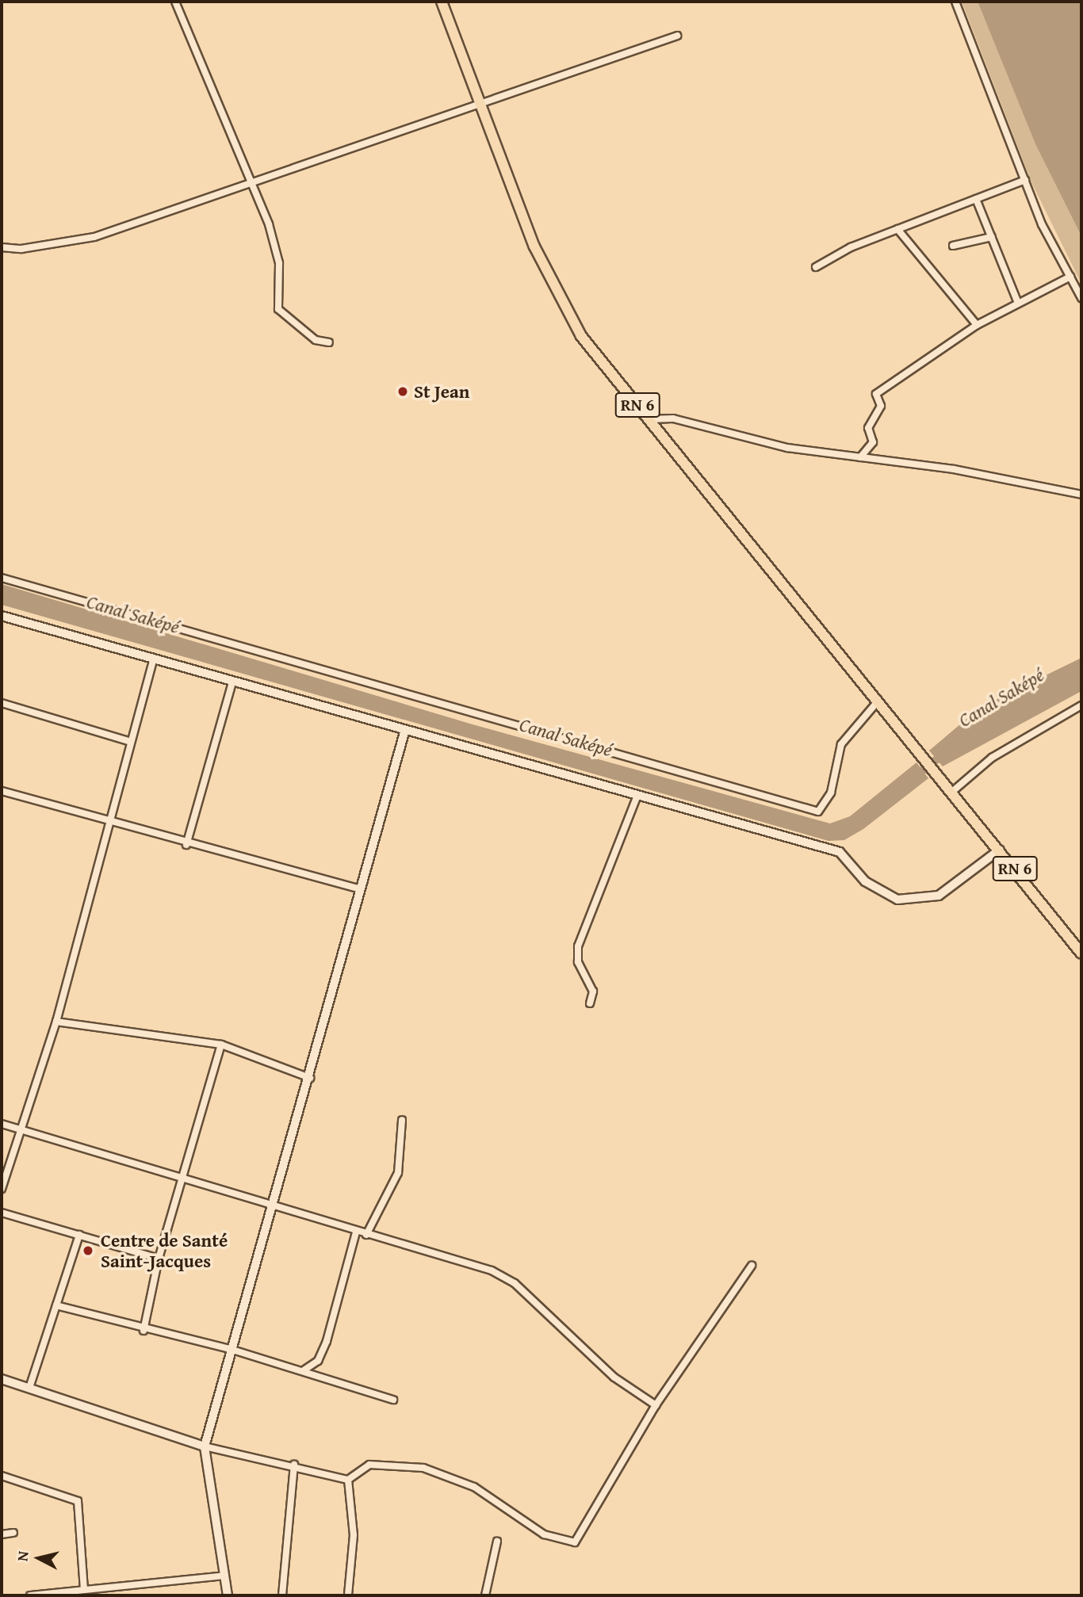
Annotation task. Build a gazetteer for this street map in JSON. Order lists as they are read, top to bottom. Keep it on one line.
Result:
{"streets":{"main road":["RN 6"]},"water":["Canal Saképé"],"places":["St Jean","Centre de Santé Saint-Jacques"],"north":"left"}
